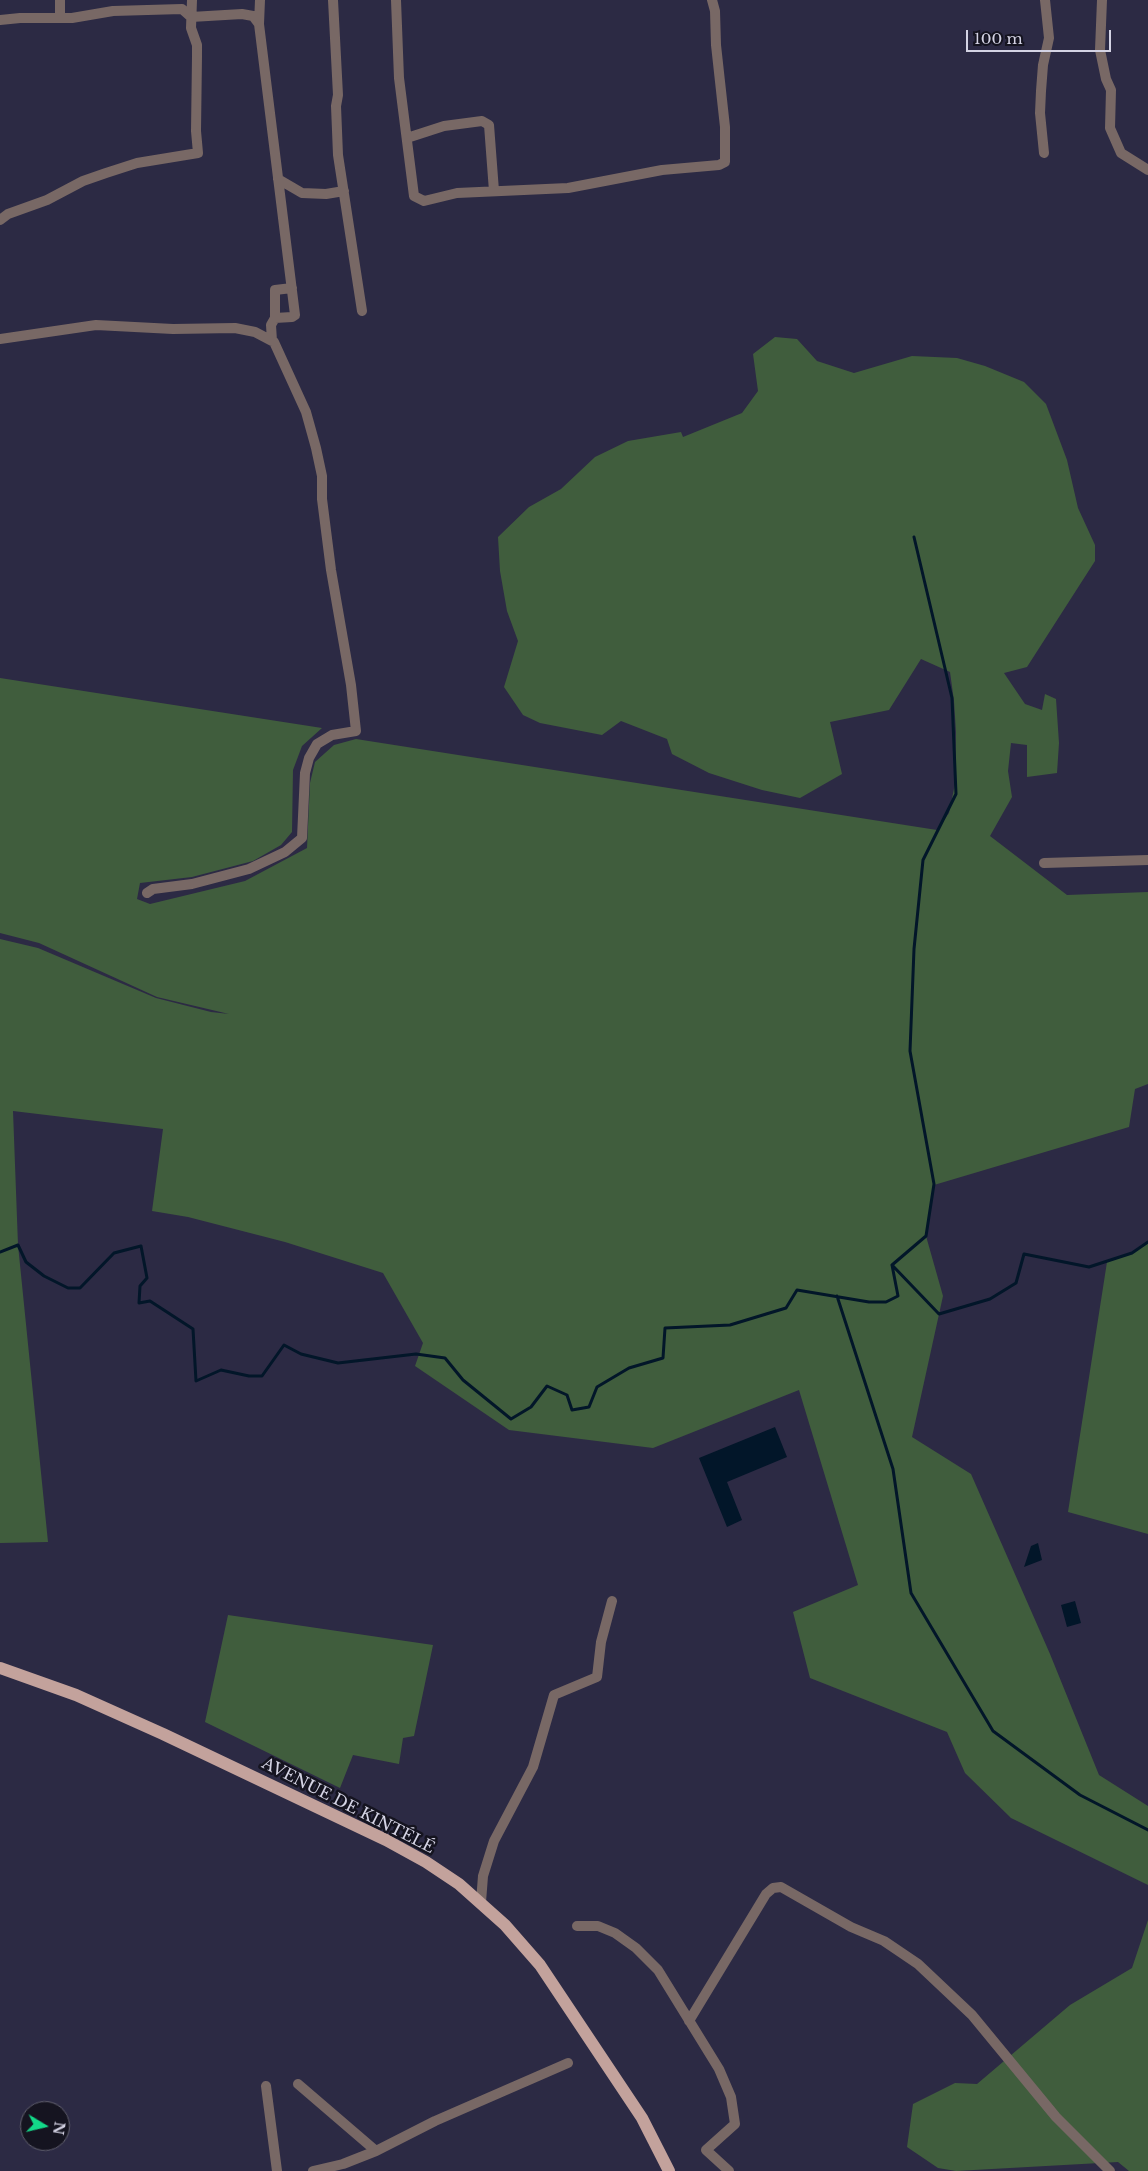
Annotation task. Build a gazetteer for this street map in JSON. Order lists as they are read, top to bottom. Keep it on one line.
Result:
{"streets":{"main road":["AVENUE DE KINTÉLÉ"]},"scale_bar":"100 m","north":"right"}
